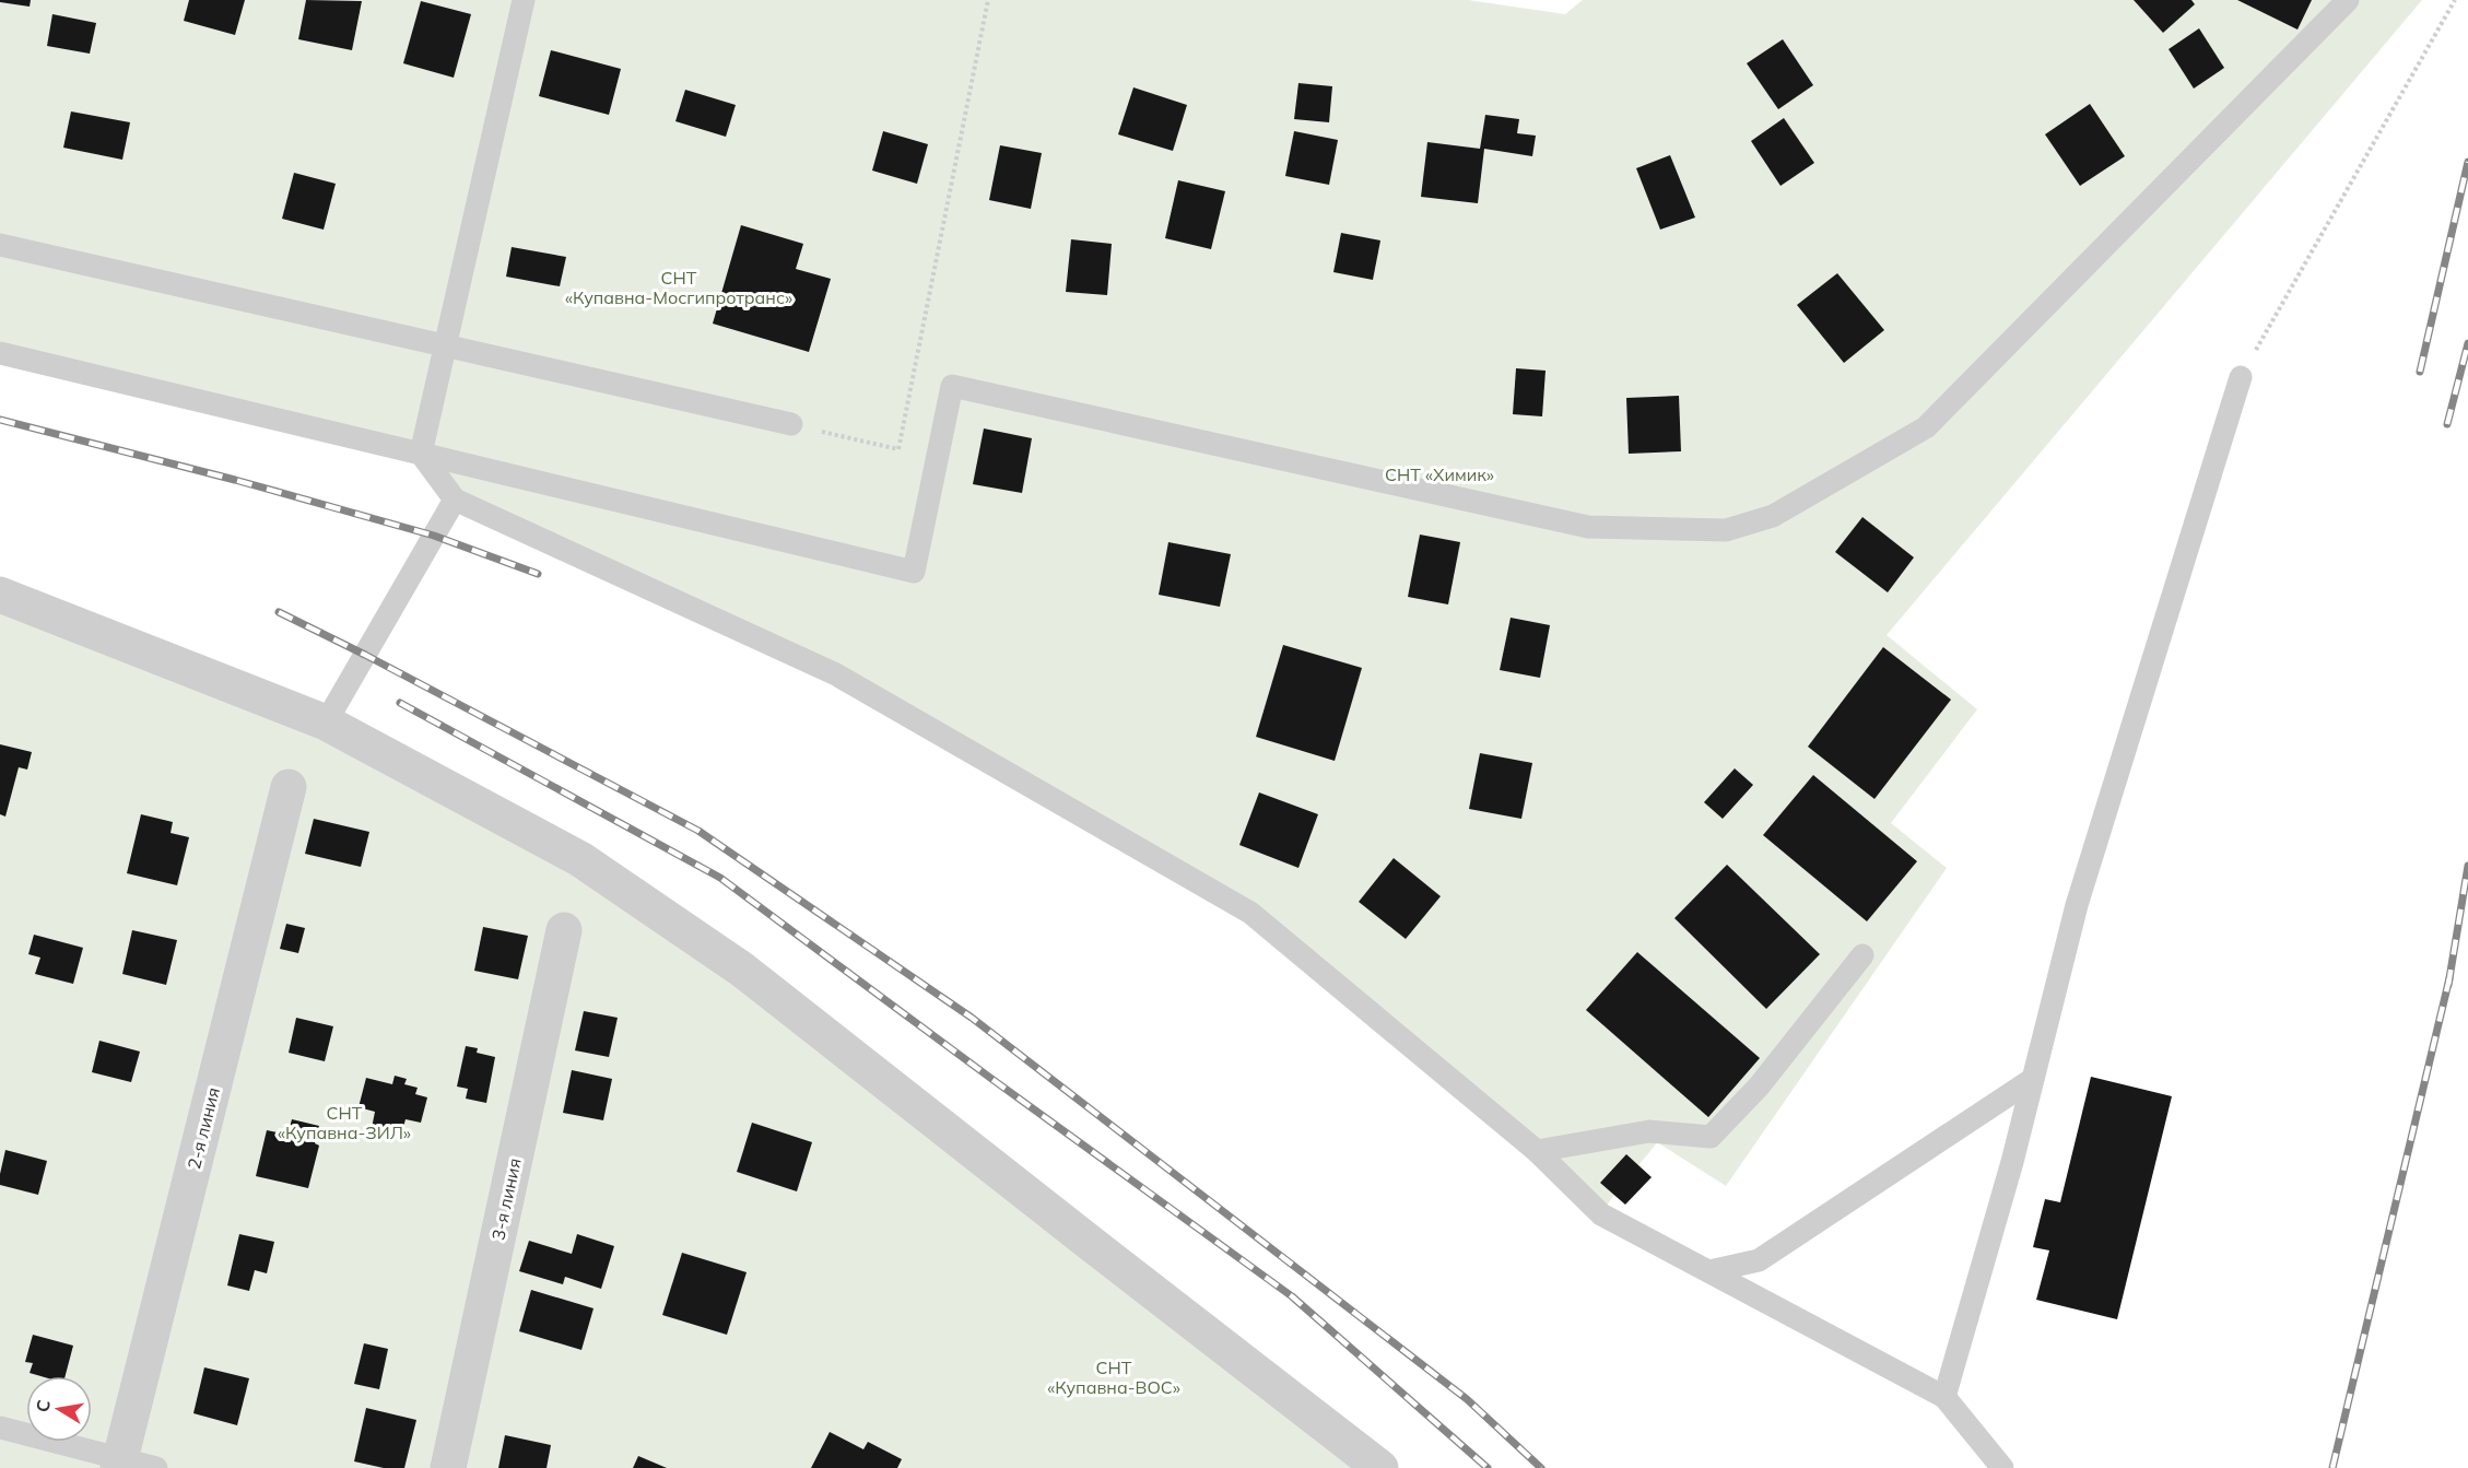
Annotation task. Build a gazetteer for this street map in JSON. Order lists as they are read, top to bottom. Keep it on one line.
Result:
{"streets":{"street":["2-я линия","3-я линия"]},"parks":["СНТ «Купавна-Мосгипротранс»","СНТ «Химик»","СНТ «Купавна-ЗИЛ»","СНТ «Купавна-ВОС»"],"north":"left"}
